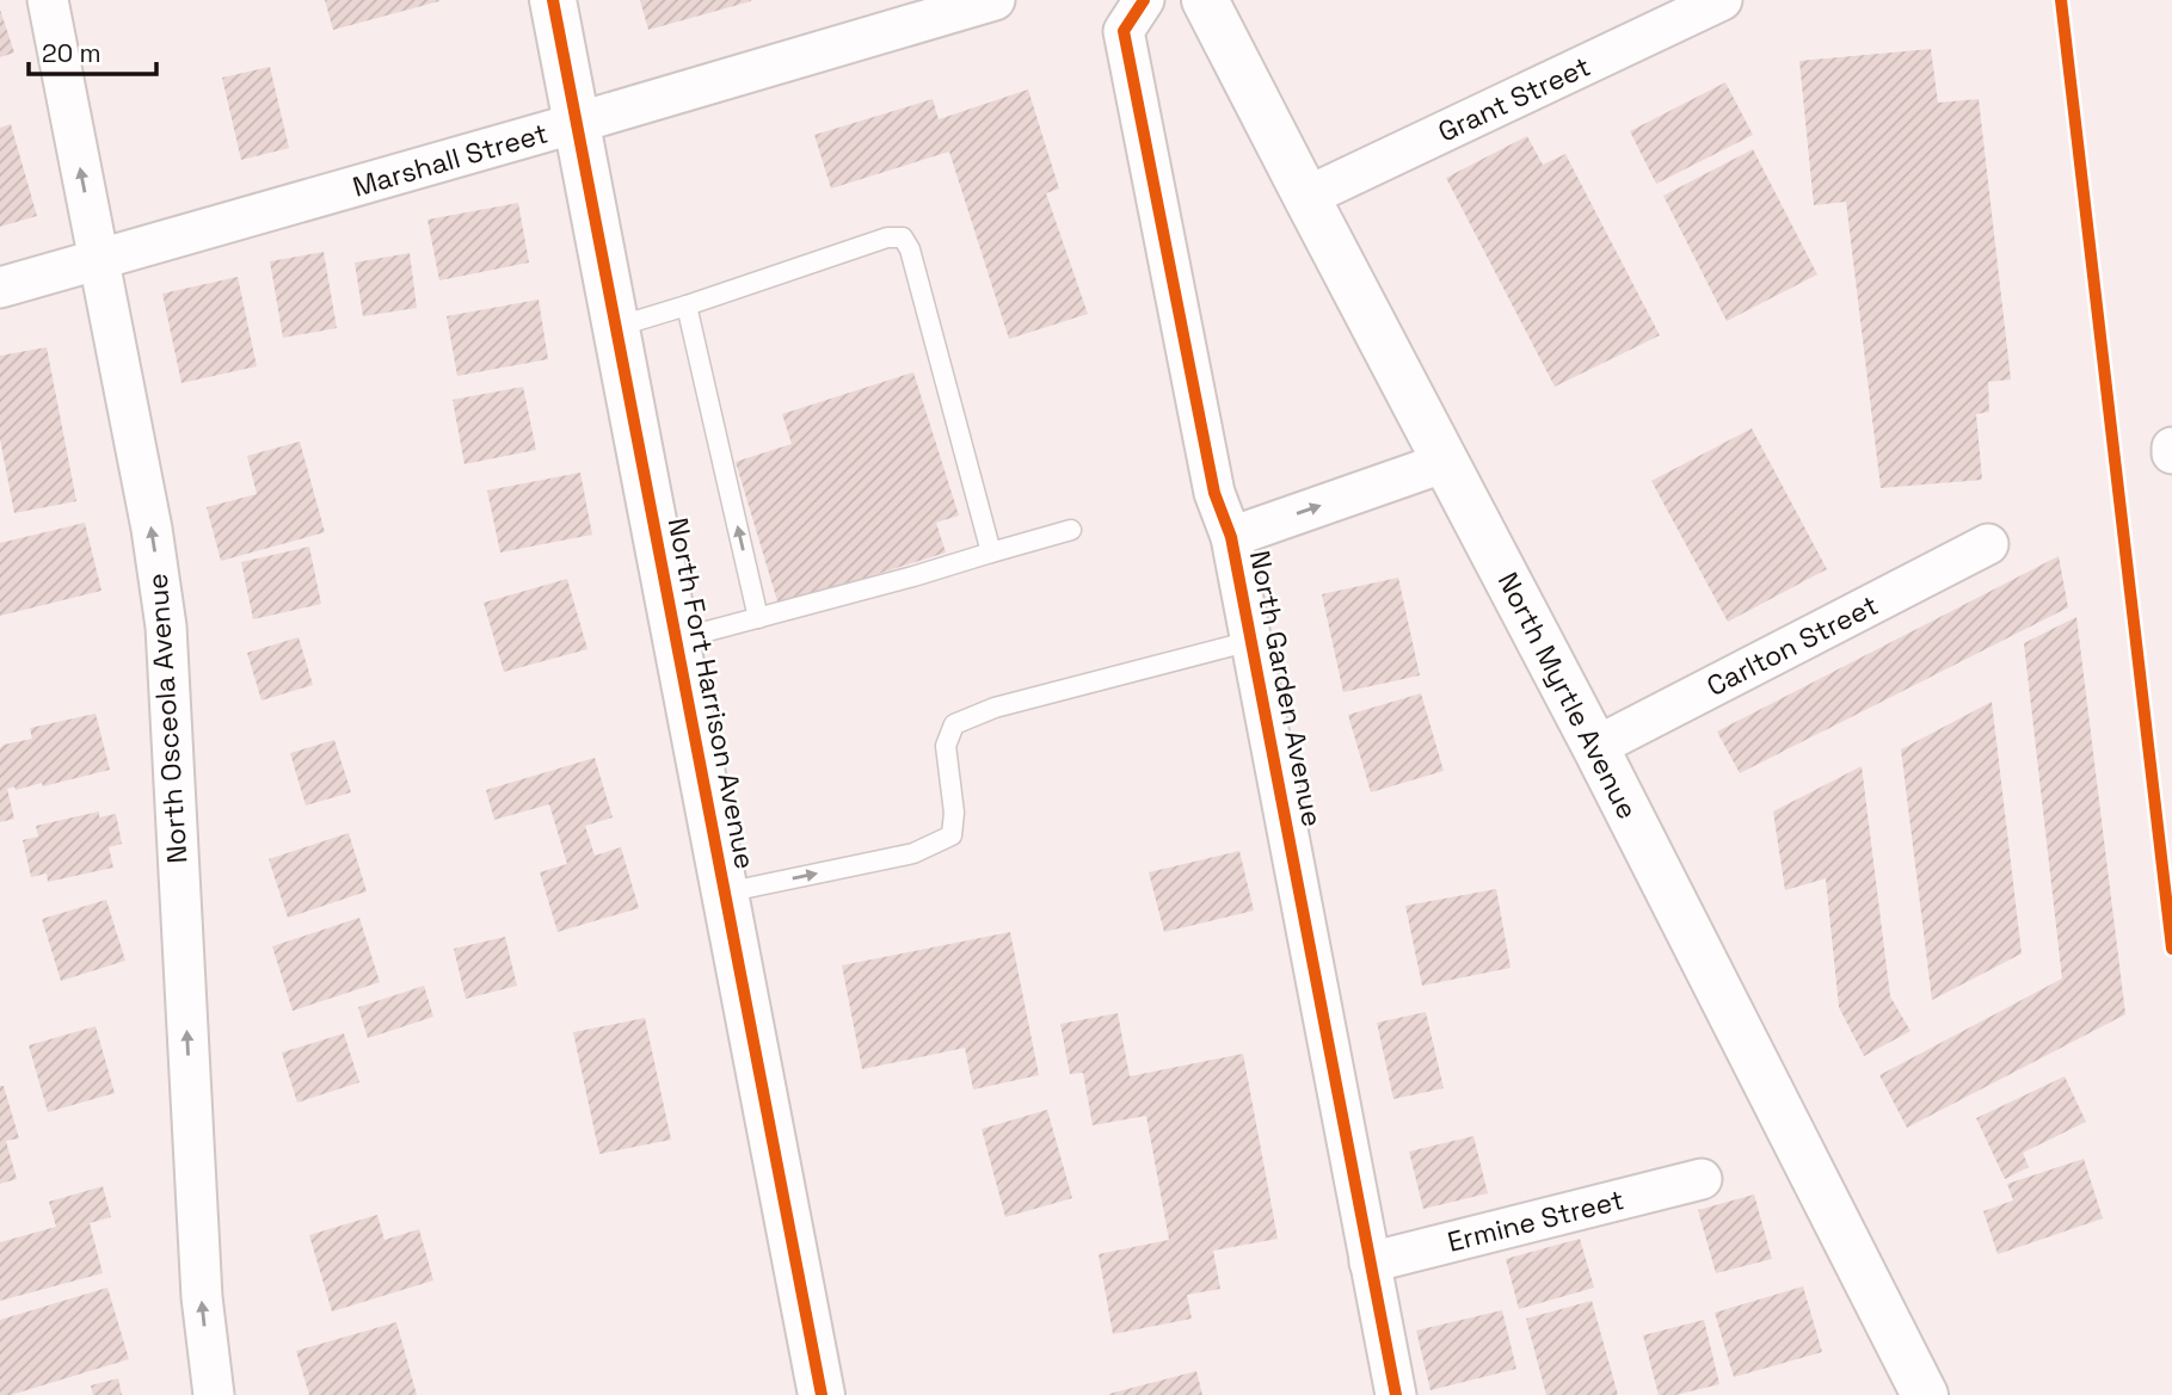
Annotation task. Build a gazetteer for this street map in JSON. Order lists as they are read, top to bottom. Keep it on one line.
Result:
{"streets":{"main road":["North Fort Harrison Avenue","North Myrtle Avenue"],"street":["Grant Street","Marshall Street","Carlton Street","North Garden Avenue","North Osceola Avenue","Ermine Street"]},"crossings":[["Grant Street","North Myrtle Avenue"],["Marshall Street","North Fort Harrison Avenue"],["Marshall Street","North Osceola Avenue"],["Carlton Street","North Myrtle Avenue"],["North Garden Avenue","North Myrtle Avenue"],["North Garden Avenue","Ermine Street"]],"one_way":["North Osceola Avenue"],"scale_bar":"20 m"}
